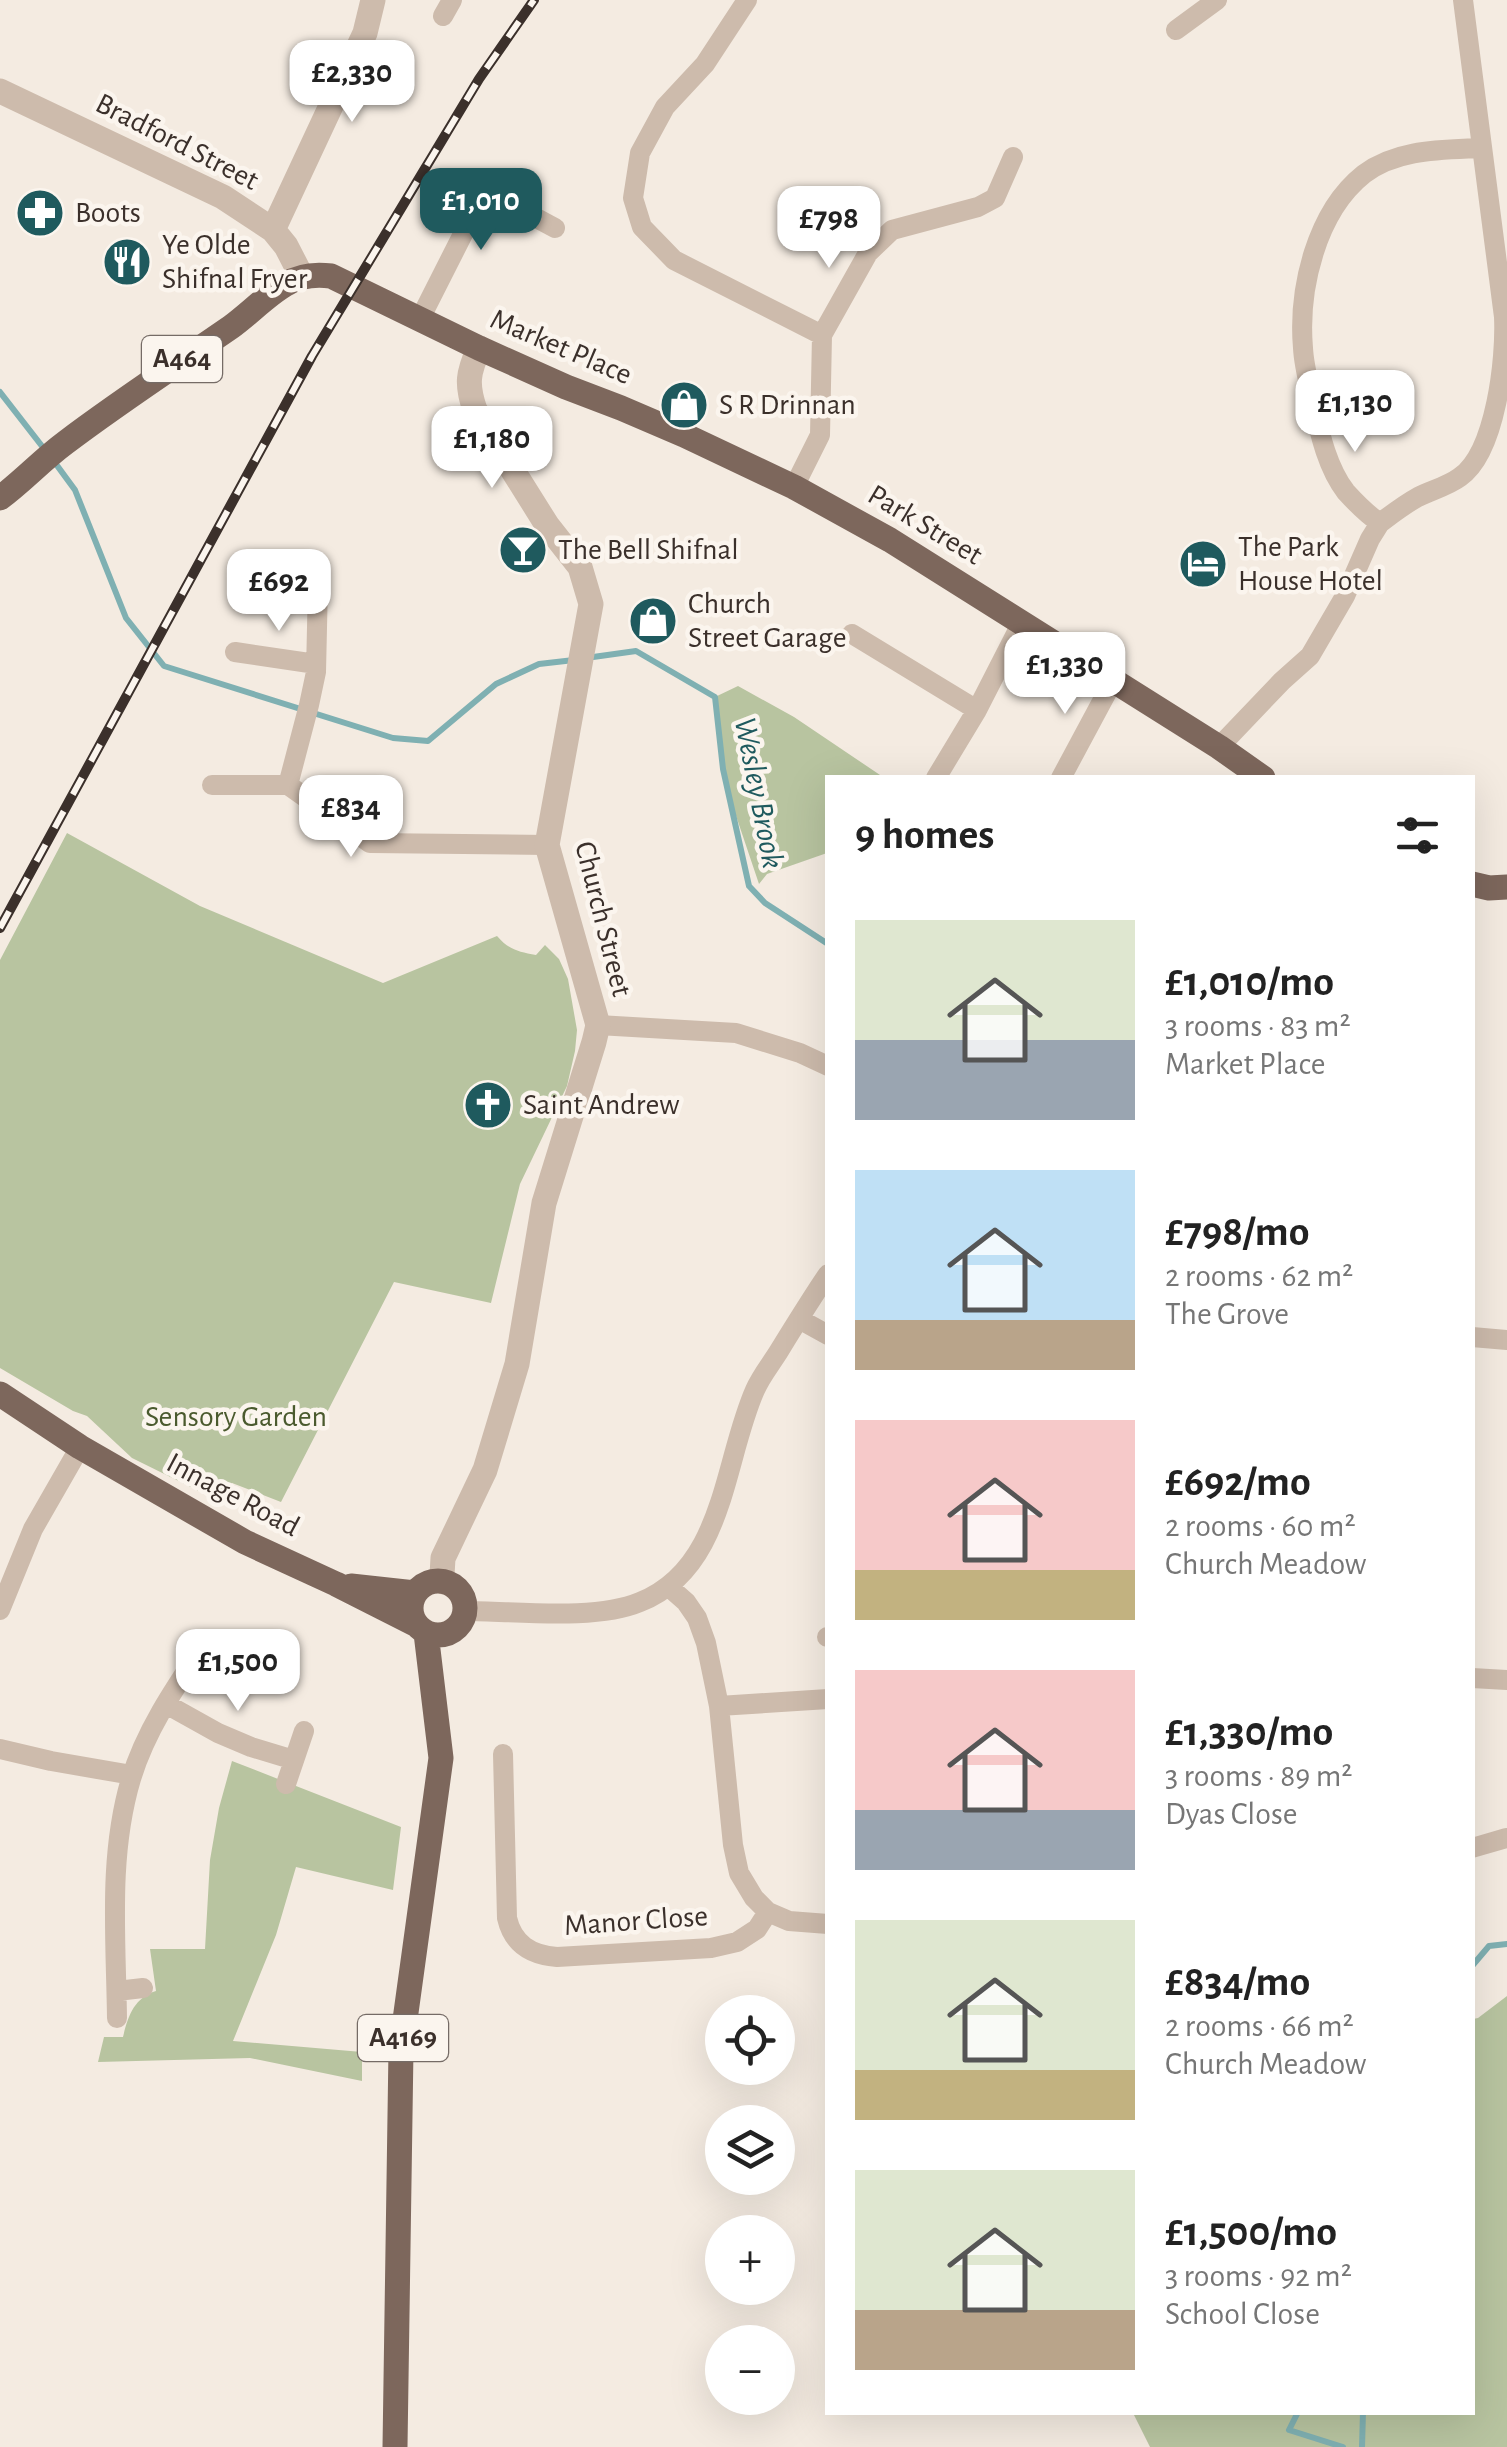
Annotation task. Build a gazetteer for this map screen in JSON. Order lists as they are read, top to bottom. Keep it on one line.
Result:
{"streets":{"main road":["Market Place","A464","Park Street","Innage Road","A4169"],"street":["Bradford Street","Church Street","Manor Close"]},"crossings":[["Bradford Street","Market Place"],["Bradford Street","A464"],["Market Place","A464"],["Market Place","Park Street"],["Market Place","Church Street"],["Church Street","Innage Road"],["Church Street","A4169"],["Innage Road","A4169"]],"water":["Wesley Brook"],"parks":["Sensory Garden"],"places":{"pharmacy":["Boots"],"restaurant":["Ye Olde Shifnal Fryer"],"shop":["S R Drinnan","Church Street Garage"],"bar":["The Bell Shifnal"],"hotel":["The Park House Hotel"],"church":["Saint Andrew"]},"page":{"price":["£2,330","£1,010","£798","£1,130","£1,180","£692","£1,330","£834","£1,500"],"heading":"9 homes","list":[{"name":"£1,010/mo","note":"3 rooms · 83 m² · Market Place"},{"name":"£798/mo","note":"2 rooms · 62 m² · The Grove"},{"name":"£692/mo","note":"2 rooms · 60 m² · Church Meadow"},{"name":"£1,330/mo","note":"3 rooms · 89 m² · Dyas Close"},{"name":"£834/mo","note":"2 rooms · 66 m² · Church Meadow"},{"name":"£1,500/mo","note":"3 rooms · 92 m² · School Close"}],"map_buttons":["+","−"]}}
